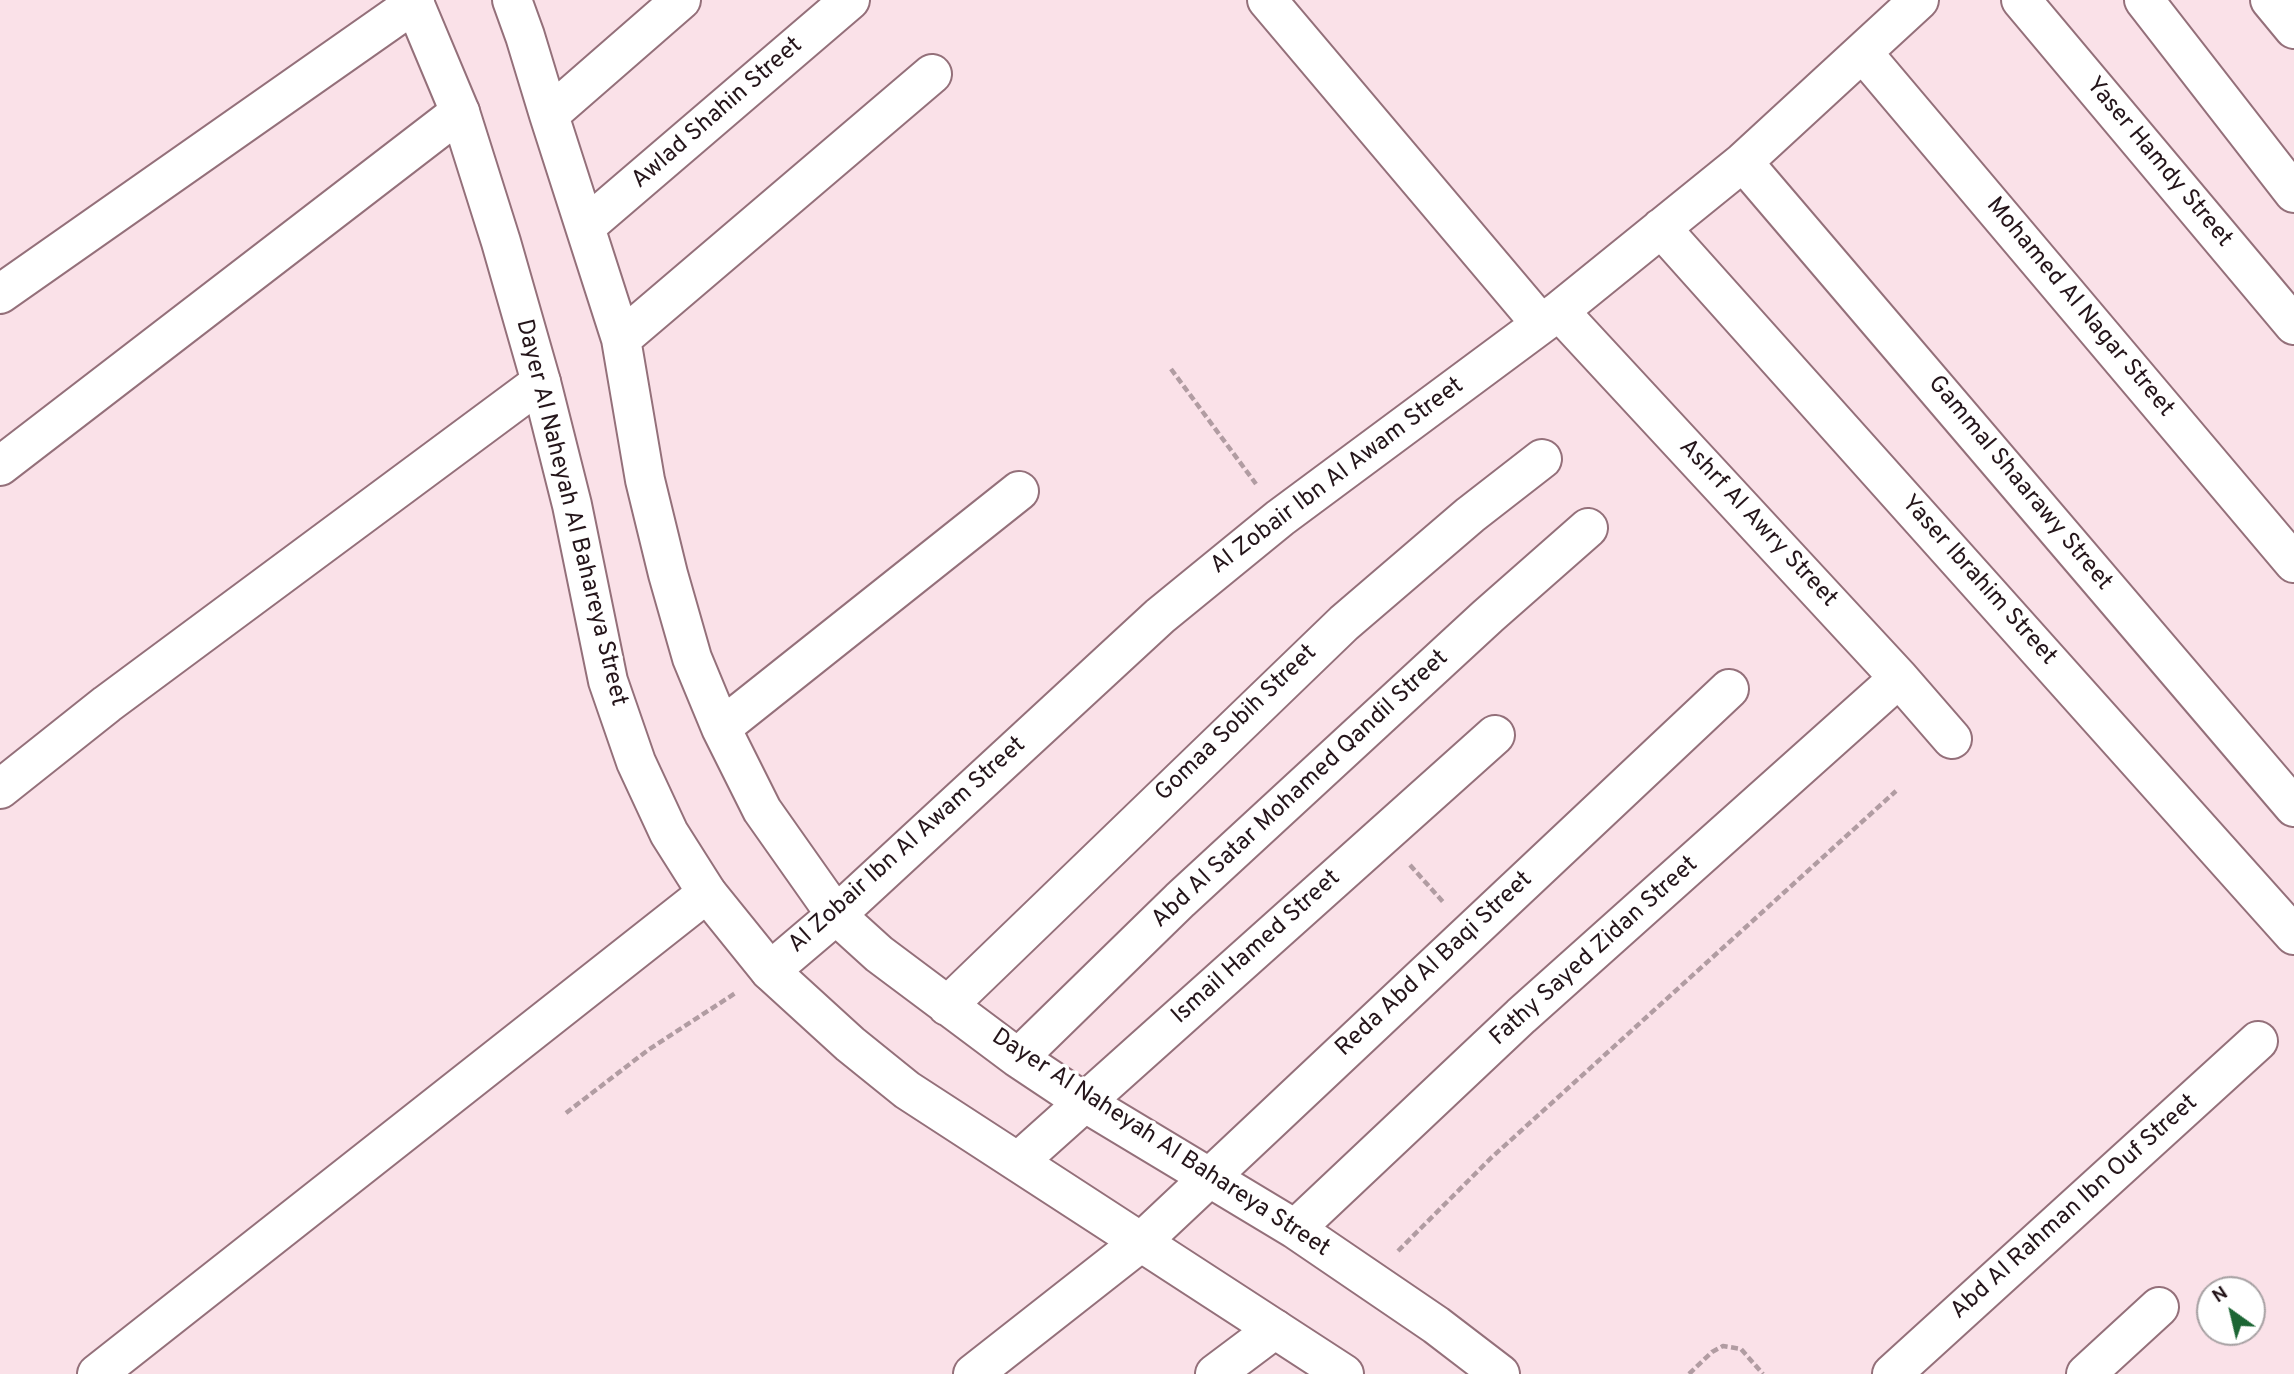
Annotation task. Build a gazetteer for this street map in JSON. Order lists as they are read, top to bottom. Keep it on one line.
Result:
{"streets":{"street":["Awlad Shahin Street","Yaser Hamdy Street","Mohamed Al Nagar Street","Al Zobair Ibn Al Awam Street","Gammal Shaarawy Street","Dayer Al Naheyah Al Bahareya Street","Ashrf Al Awry Street","Yaser Ibrahim Street","Gomaa Sobih Street","Abd Al Satar Mohamed Qandil Street","Ismail Hamed Street","Fathy Sayed Zidan Street","Reda Abd Al Baqi Street","Abd Al Rahman Ibn Ouf Street"]},"crossings":[["Awlad Shahin Street","Dayer Al Naheyah Al Bahareya Street"],["Mohamed Al Nagar Street","Al Zobair Ibn Al Awam Street"],["Al Zobair Ibn Al Awam Street","Gammal Shaarawy Street"],["Al Zobair Ibn Al Awam Street","Dayer Al Naheyah Al Bahareya Street"],["Al Zobair Ibn Al Awam Street","Ashrf Al Awry Street"],["Al Zobair Ibn Al Awam Street","Yaser Ibrahim Street"],["Dayer Al Naheyah Al Bahareya Street","Gomaa Sobih Street"],["Dayer Al Naheyah Al Bahareya Street","Abd Al Satar Mohamed Qandil Street"],["Dayer Al Naheyah Al Bahareya Street","Ismail Hamed Street"],["Dayer Al Naheyah Al Bahareya Street","Fathy Sayed Zidan Street"],["Dayer Al Naheyah Al Bahareya Street","Reda Abd Al Baqi Street"],["Ashrf Al Awry Street","Fathy Sayed Zidan Street"]],"north":"top left"}
